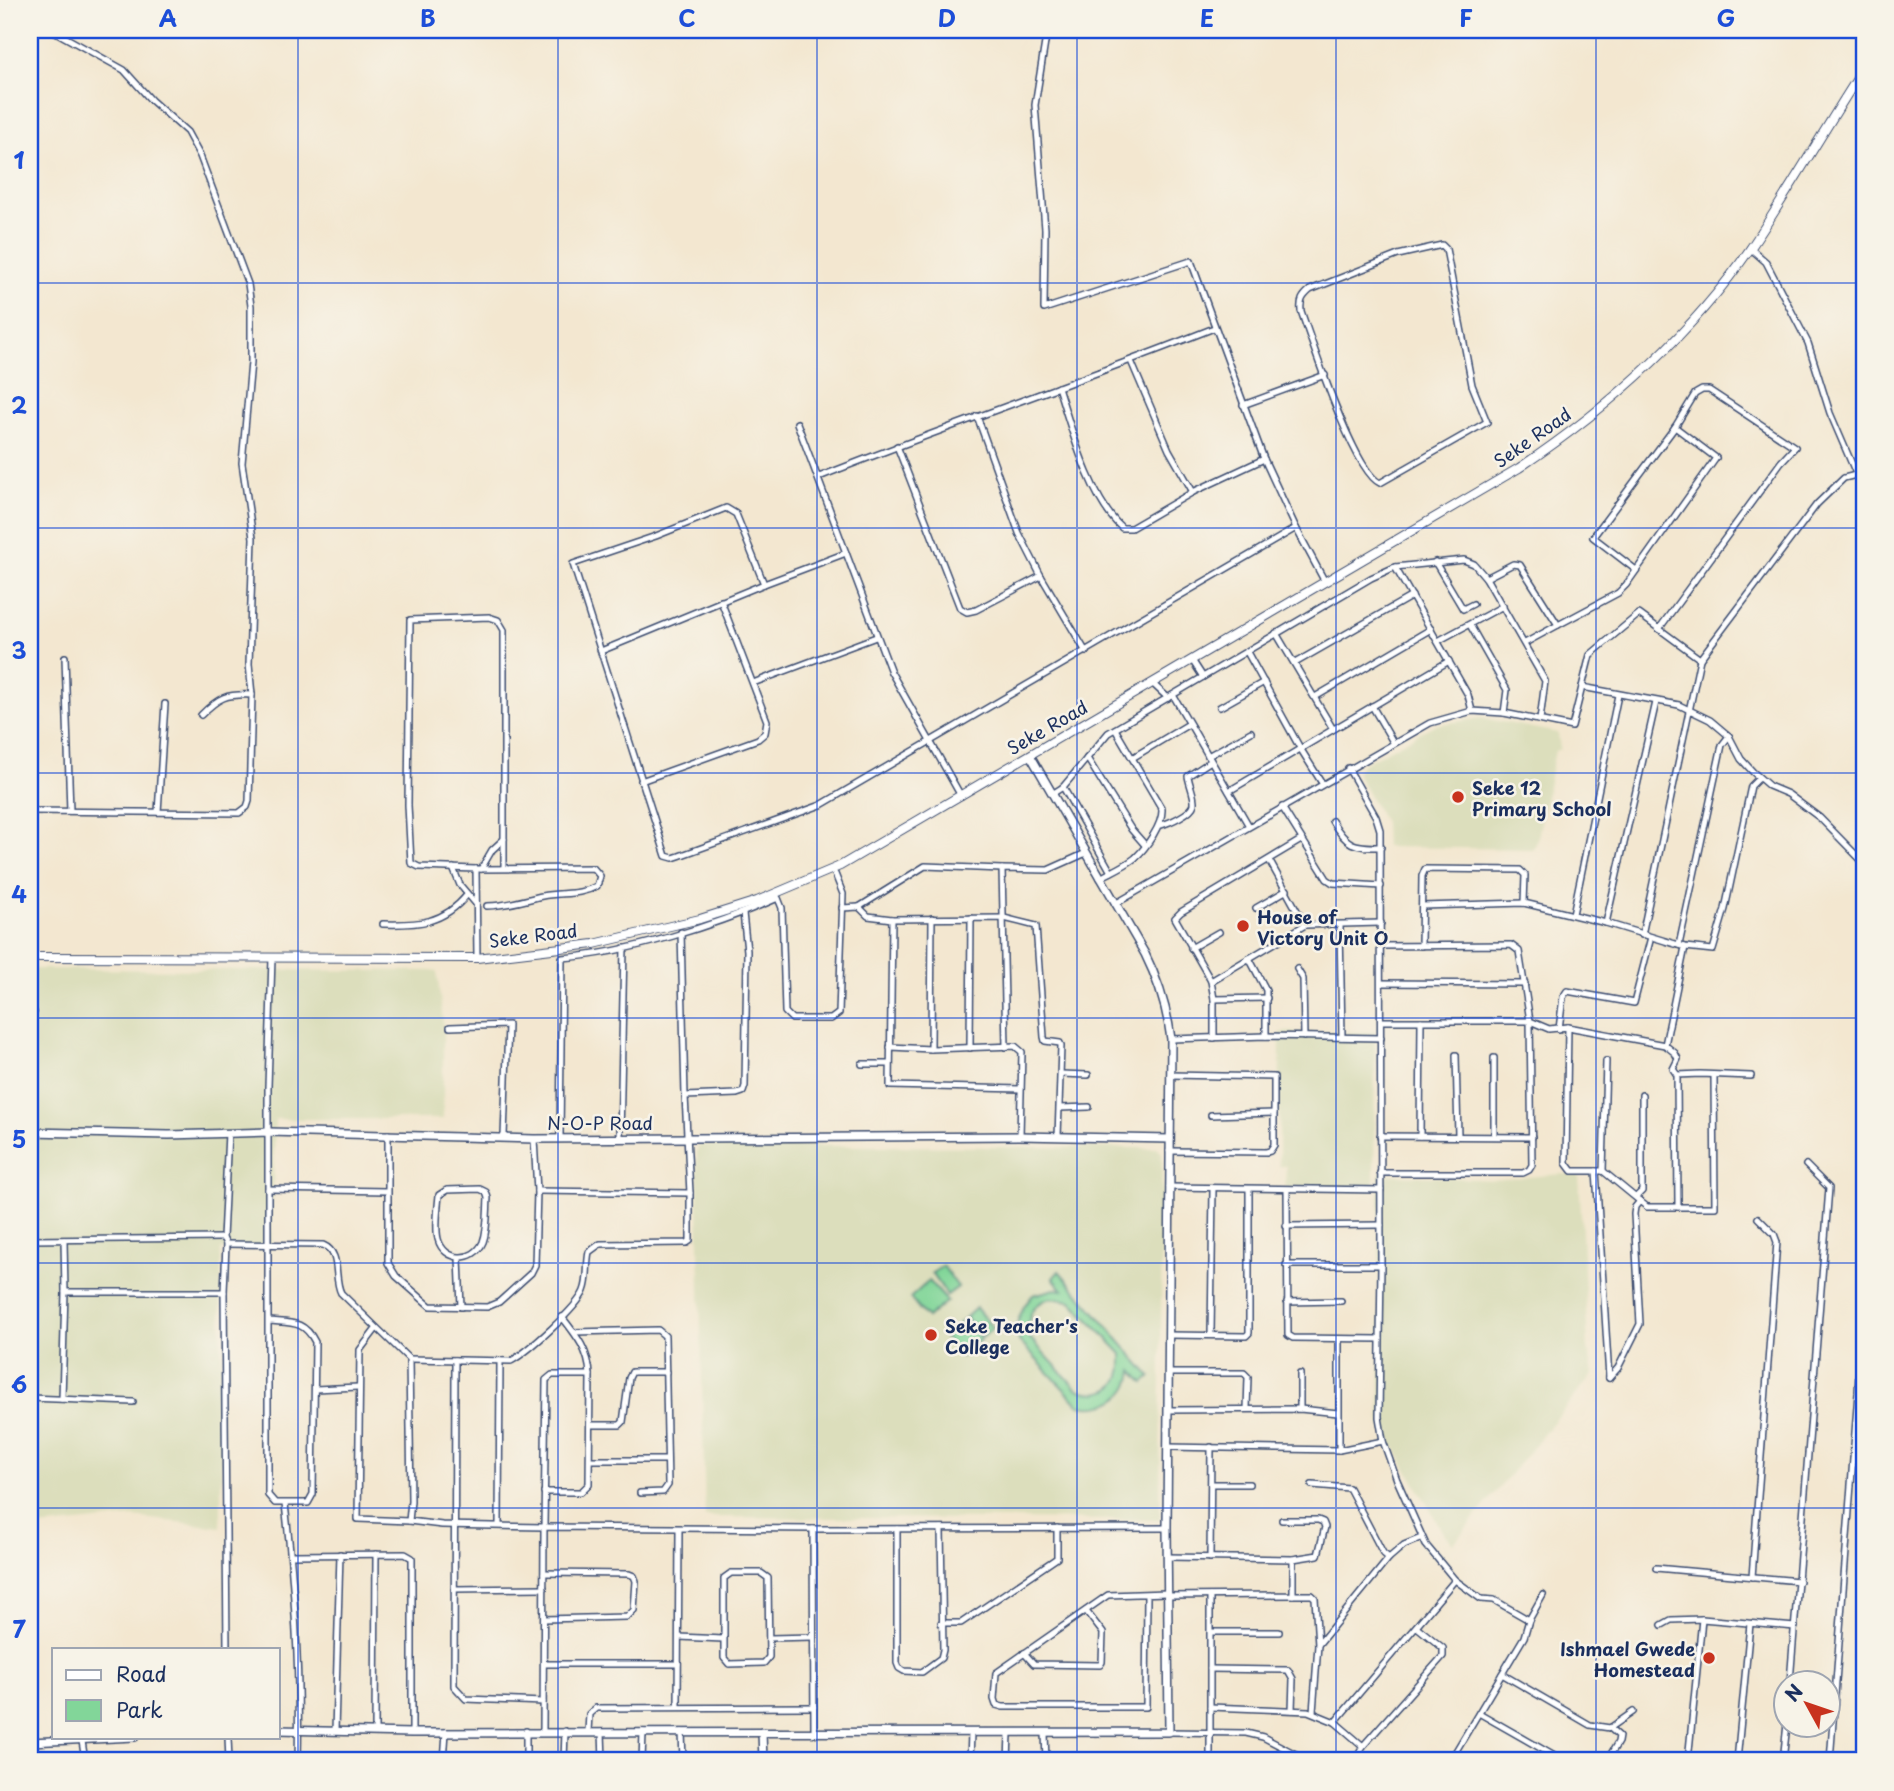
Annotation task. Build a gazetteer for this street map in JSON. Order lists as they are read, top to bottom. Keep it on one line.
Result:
{"streets":{"main road":["Seke Road"],"street":["N-O-P Road"]},"places":["Seke 12 Primary School","House of Victory Unit O","Seke Teacher's College","Ishmael Gwede Homestead"],"legend":["Road","Park"],"north":"top left","grid":{"columns":["A","B","C","D","E","F","G"],"rows":["1","2","3","4","5","6","7"]}}
